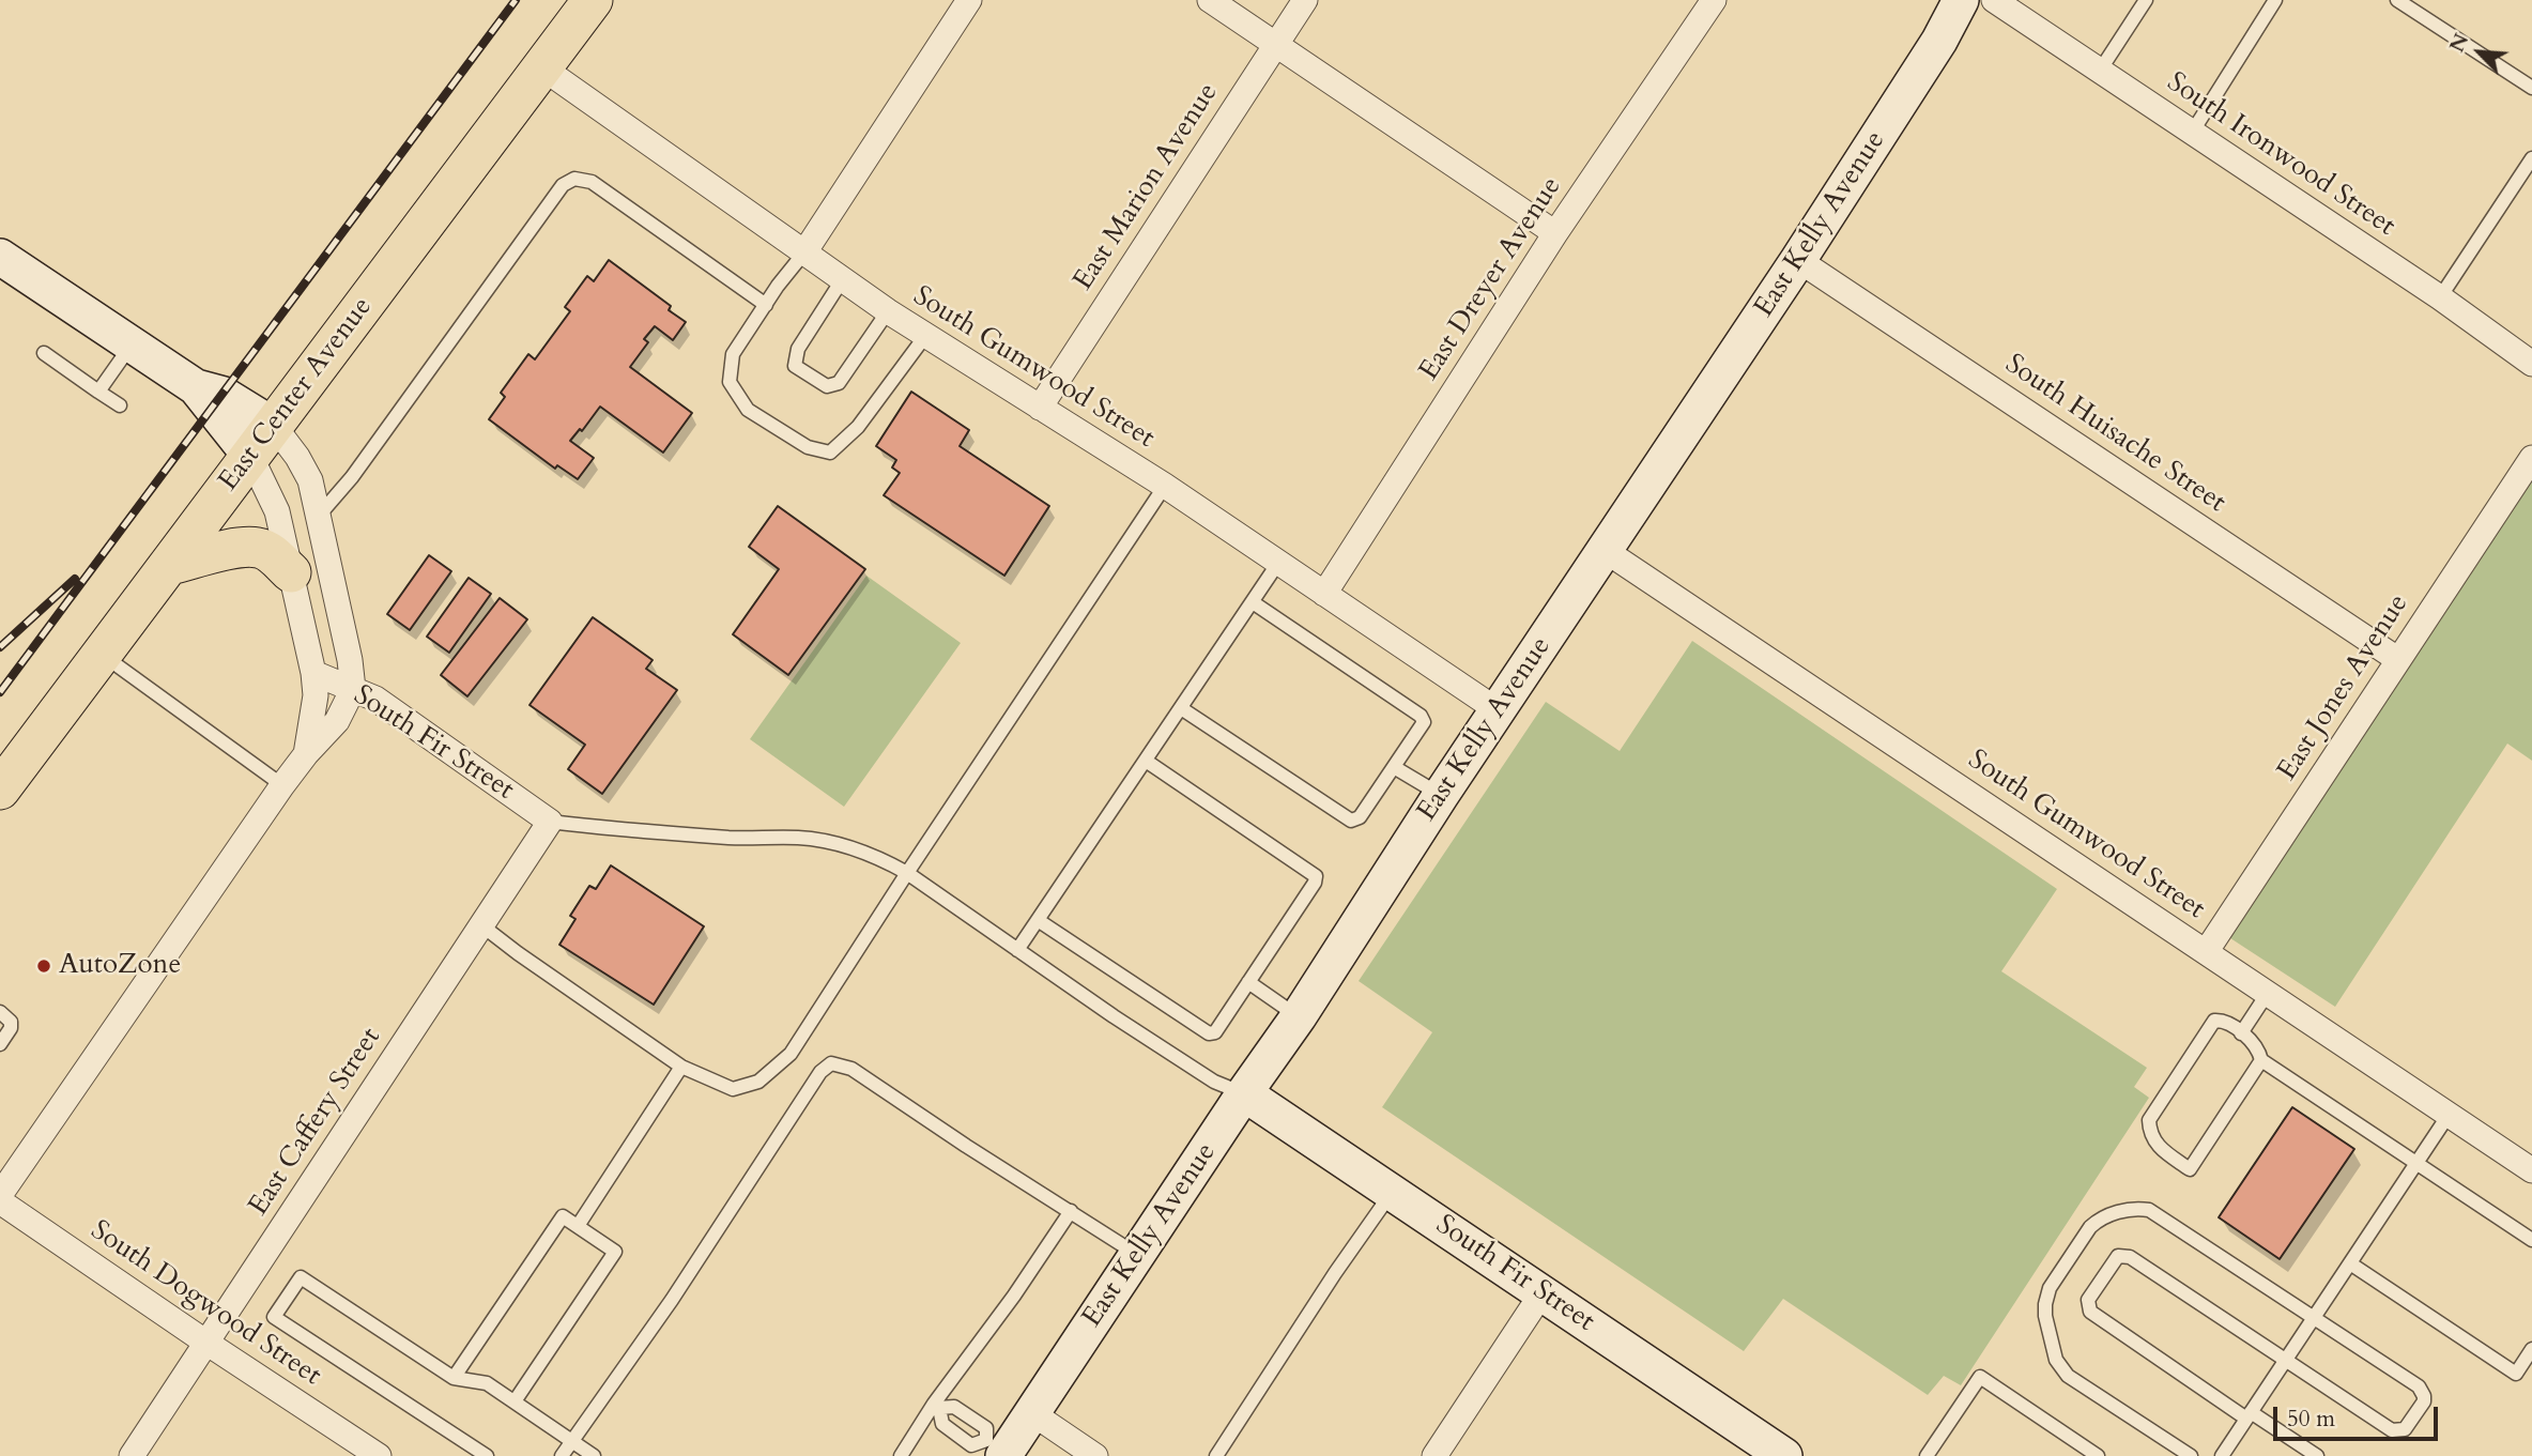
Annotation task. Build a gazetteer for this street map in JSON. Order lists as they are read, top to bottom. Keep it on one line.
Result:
{"streets":{"main road":["East Center Avenue"],"street":["South Ironwood Street","East Marion Avenue","East Kelly Avenue","East Dreyer Avenue","South Gumwood Street","South Huisache Street","East Jones Avenue","South Fir Street","East Caffery Street","South Dogwood Street"]},"crossings":[["East Marion Avenue","South Gumwood Street"],["East Kelly Avenue","South Gumwood Street"],["East Kelly Avenue","South Huisache Street"],["East Kelly Avenue","South Fir Street"],["East Dreyer Avenue","South Gumwood Street"],["South Gumwood Street","East Center Avenue"],["South Gumwood Street","East Jones Avenue"],["South Huisache Street","East Jones Avenue"],["South Fir Street","East Caffery Street"],["East Caffery Street","South Dogwood Street"]],"places":["AutoZone"],"scale_bar":"50 m","north":"top left"}
